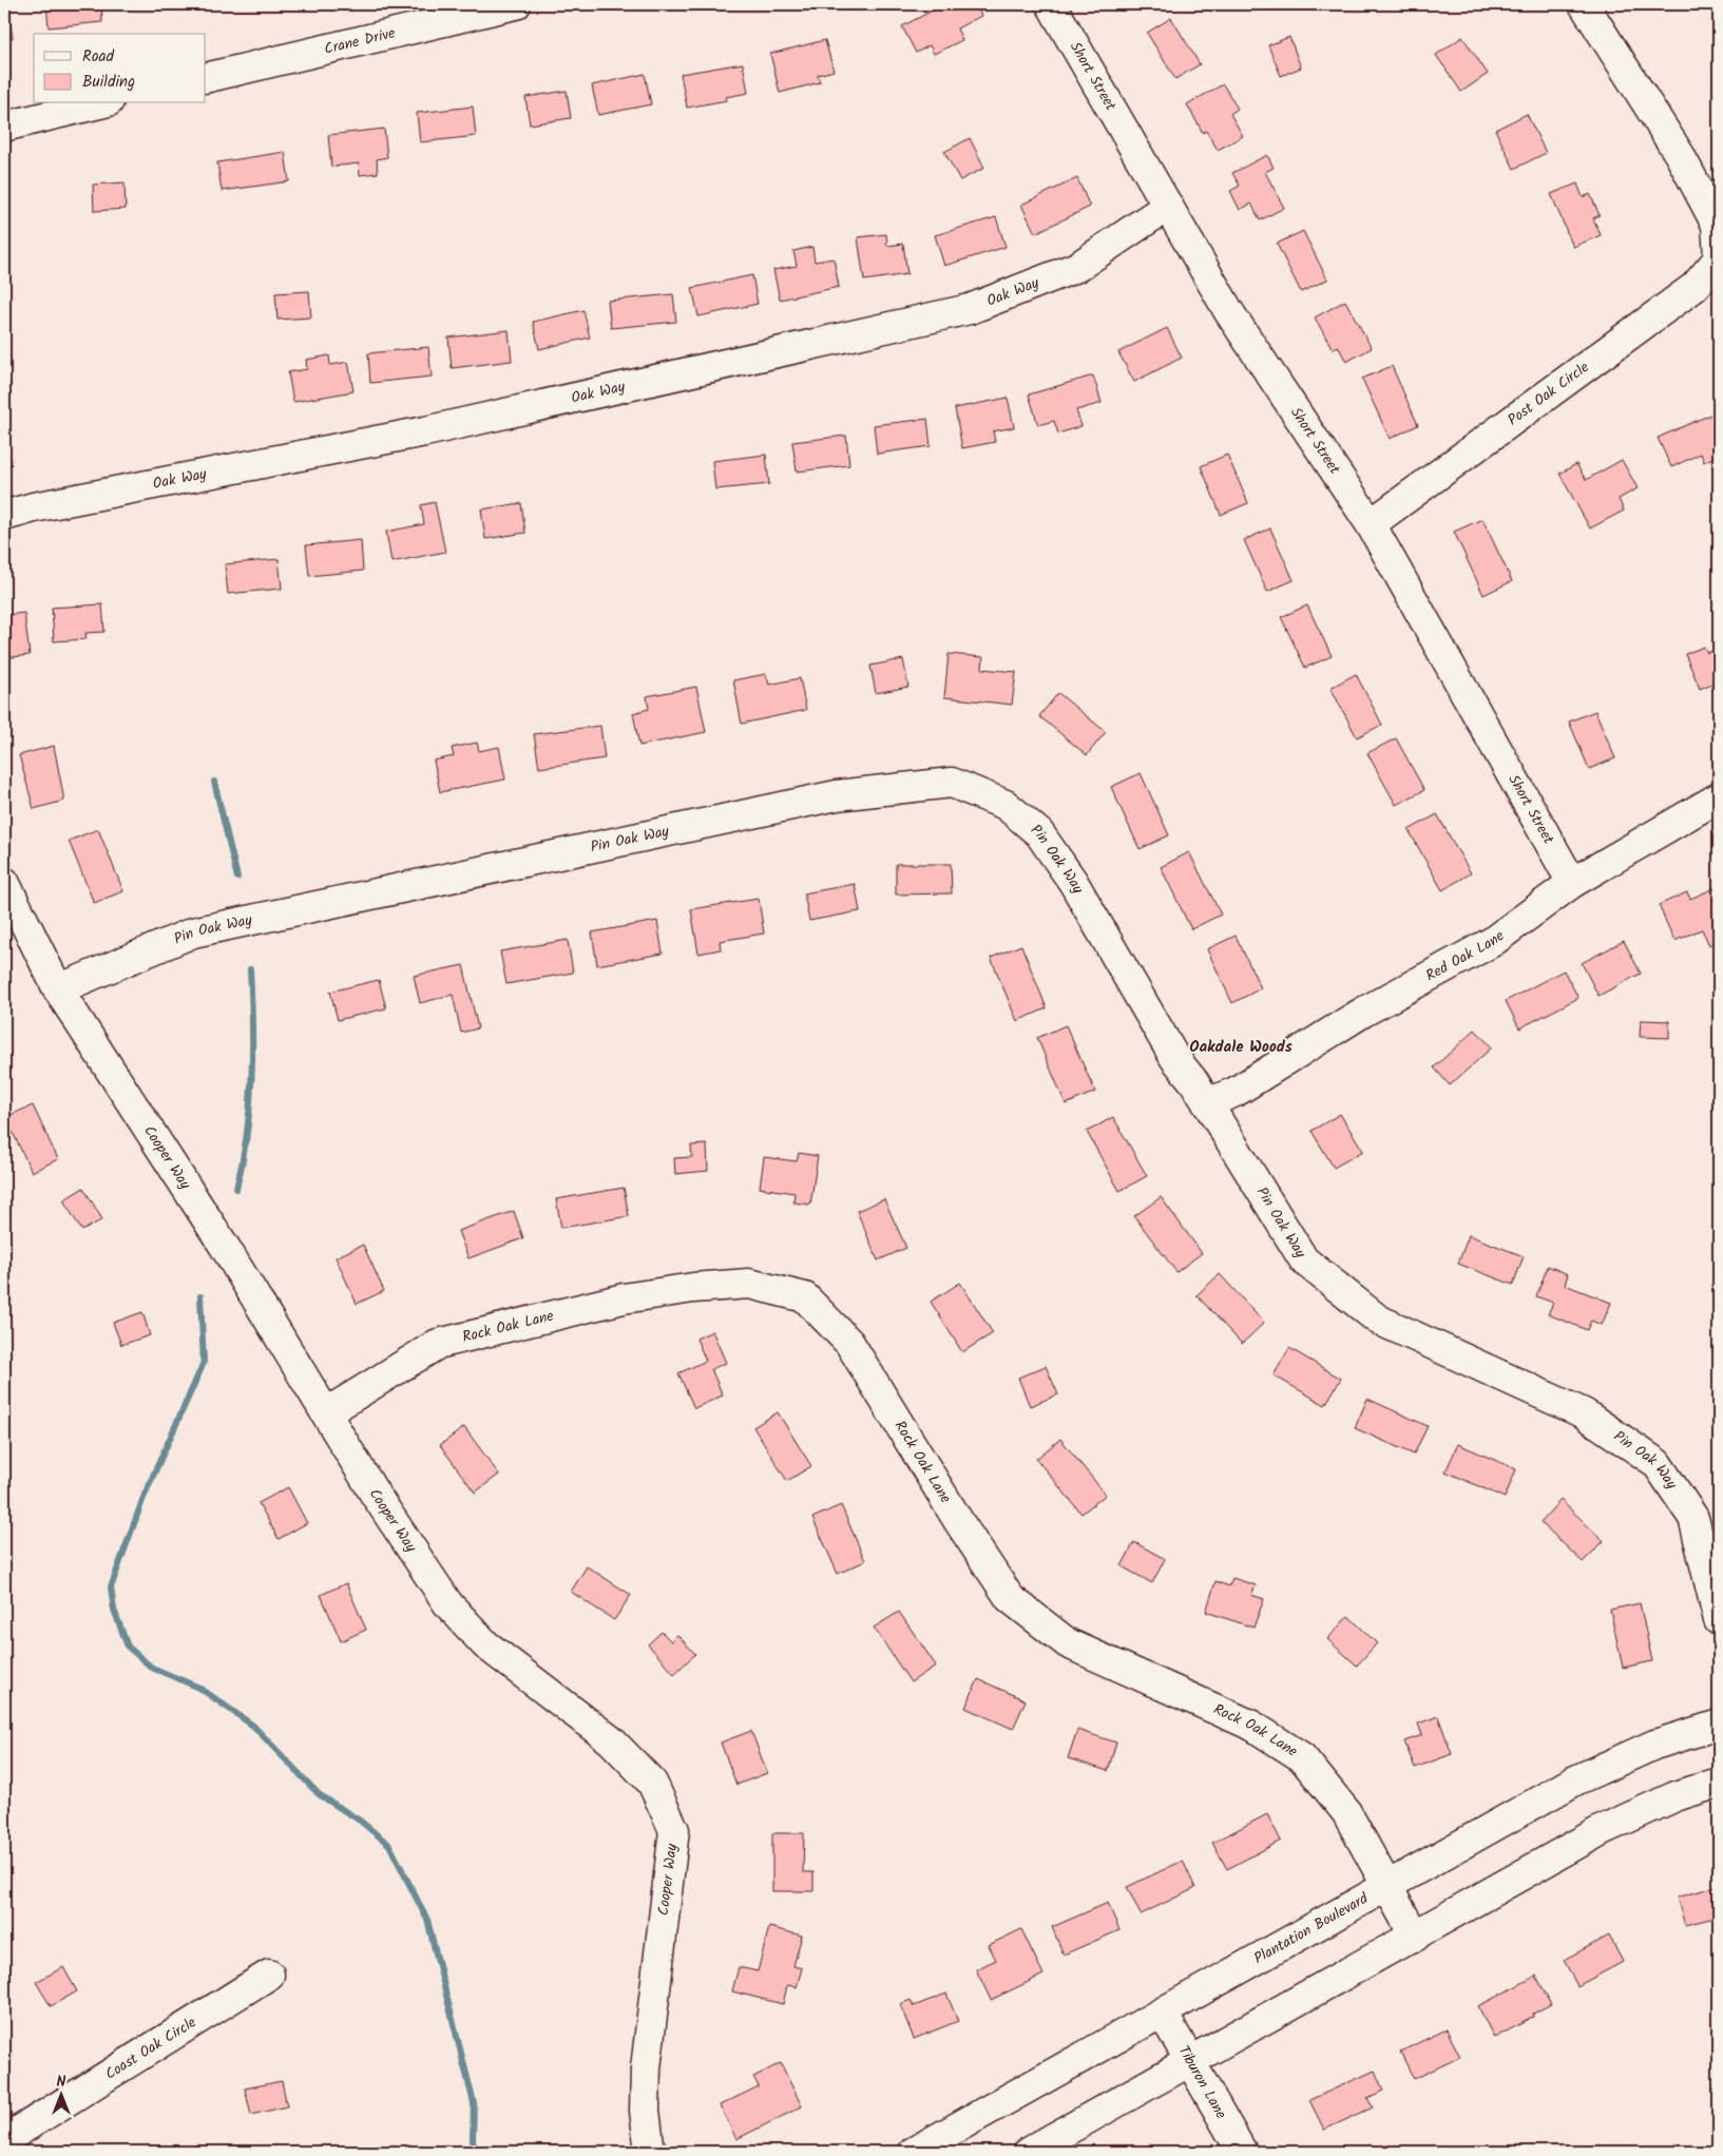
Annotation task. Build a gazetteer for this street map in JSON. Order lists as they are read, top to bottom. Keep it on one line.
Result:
{"streets":{"street":["Crane Drive","Short Street","Oak Way","Post Oak Circle","Pin Oak Way","Red Oak Lane","Cooper Way","Rock Oak Lane","Plantation Boulevard","Coast Oak Circle","Tiburon Lane"]},"crossings":[["Short Street","Oak Way"],["Short Street","Post Oak Circle"],["Short Street","Red Oak Lane"],["Pin Oak Way","Red Oak Lane"],["Pin Oak Way","Cooper Way"],["Cooper Way","Rock Oak Lane"],["Rock Oak Lane","Plantation Boulevard"],["Plantation Boulevard","Tiburon Lane"]],"districts":["Oakdale Woods"],"legend":["Road","Building"],"north":"top"}
